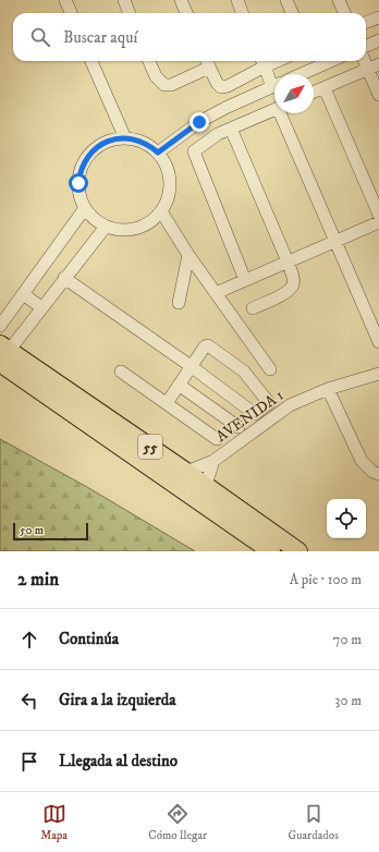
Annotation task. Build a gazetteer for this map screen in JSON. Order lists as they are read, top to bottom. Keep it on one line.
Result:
{"streets":{"highway":["55"],"street":["AVENIDA 1"]},"crossings":[["AVENIDA 1","55"]],"scale_bar":"50 m","north":"top right","page":{"search":"Buscar aquí","scale":"50 m","heading":["2 min","A pie · 100 m"],"list":[["Continúa","70 m"],["Gira a la izquierda","30 m"],"Llegada al destino"],"nav":["Mapa","Cómo llegar","Guardados"]}}
